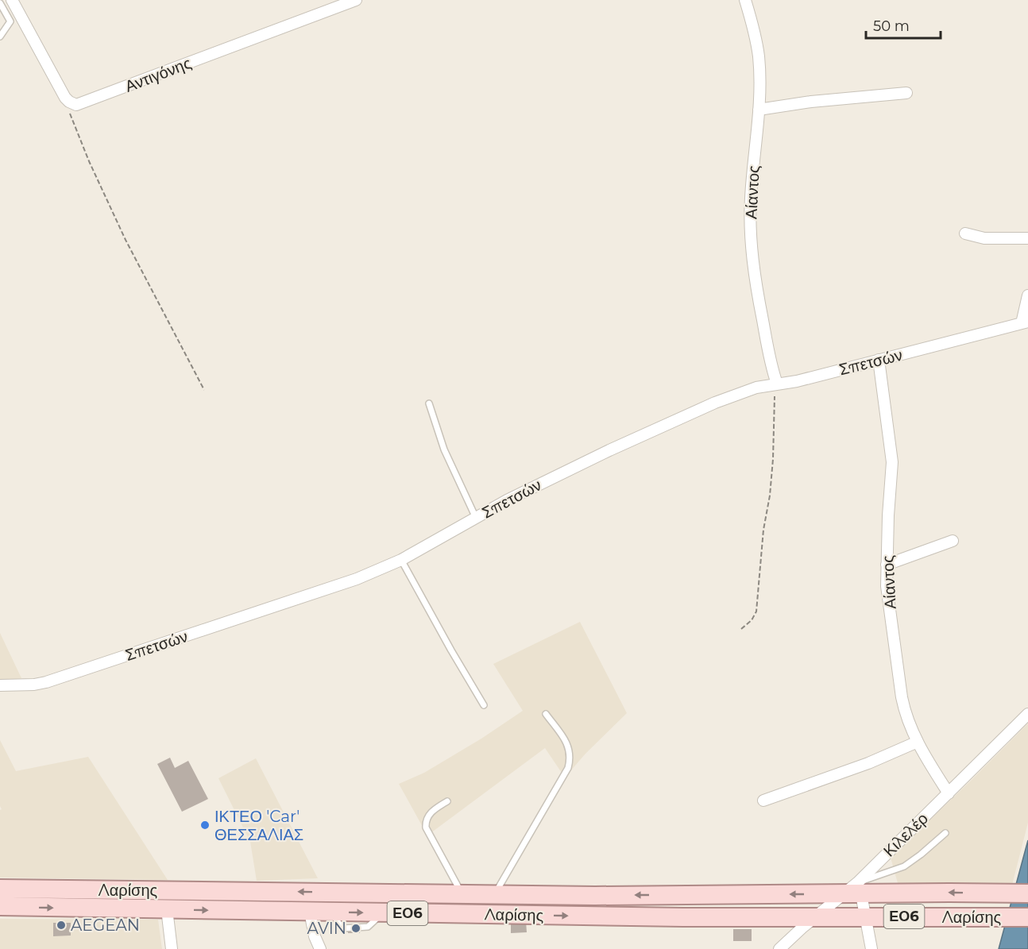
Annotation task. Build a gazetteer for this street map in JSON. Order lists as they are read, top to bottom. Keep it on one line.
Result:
{"streets":{"main road":["Λαρίσης","ΕΟ6"],"street":["Αντιγόνης","Αίαντος","Σπετσών","Κιλελέρ"]},"crossings":[["Αίαντος","Σπετσών"],["Αίαντος","Κιλελέρ"],["Κιλελέρ","Λαρίσης"]],"places":["ΙΚΤΕΟ 'Car' ΘΕΣΣΑΛΙΑΣ","AEGEAN","AVIN"],"scale_bar":"50 m"}
